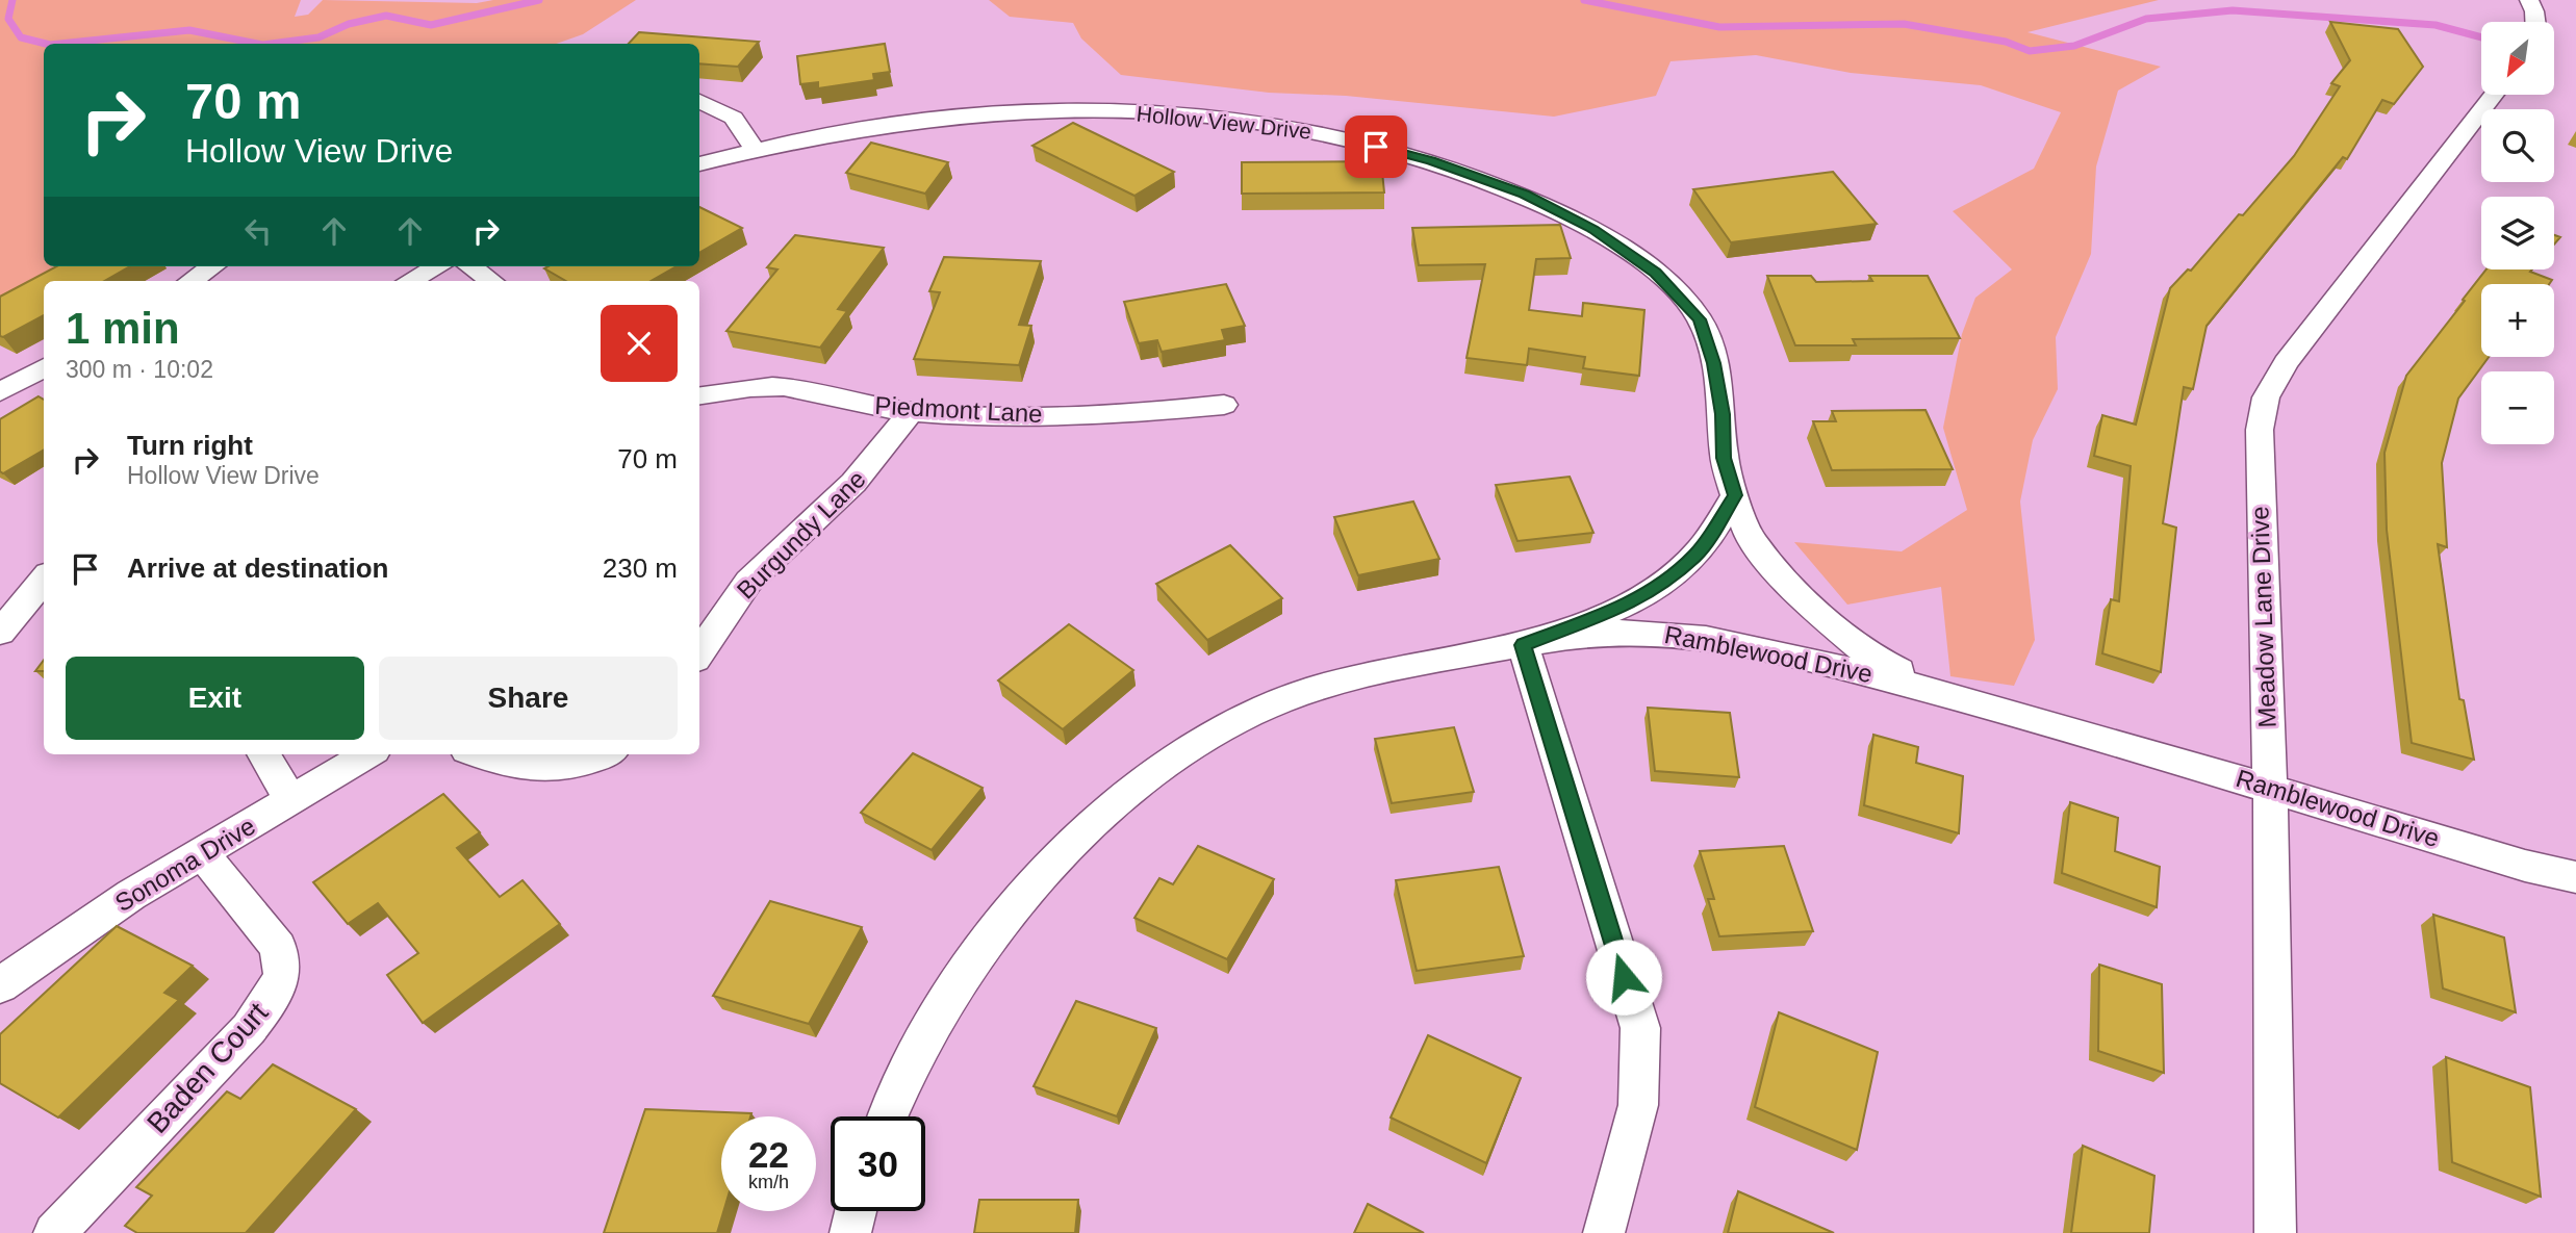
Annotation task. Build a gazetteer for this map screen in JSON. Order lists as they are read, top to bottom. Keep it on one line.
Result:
{"streets":{"street":["Hollow View Drive","Piedmont Lane","Burgundy Lane","Meadow Lane Drive","Ramblewood Drive","Sonoma Drive","Baden Court"]},"crossings":[["Hollow View Drive","Ramblewood Drive"],["Piedmont Lane","Burgundy Lane"],["Meadow Lane Drive","Ramblewood Drive"],["Sonoma Drive","Baden Court"]],"north":"bottom left","page":{"map_buttons":["+","−"],"turn":["70 m","Hollow View Drive"],"heading":["1 min","300 m · 10:02"],"list":[{"name":"Turn right","note":"Hollow View Drive","value":"70 m"},{"name":"Arrive at destination","value":"230 m"}],"buttons":["Exit","Share"],"speed":"22 km/h","limit":"30"}}
